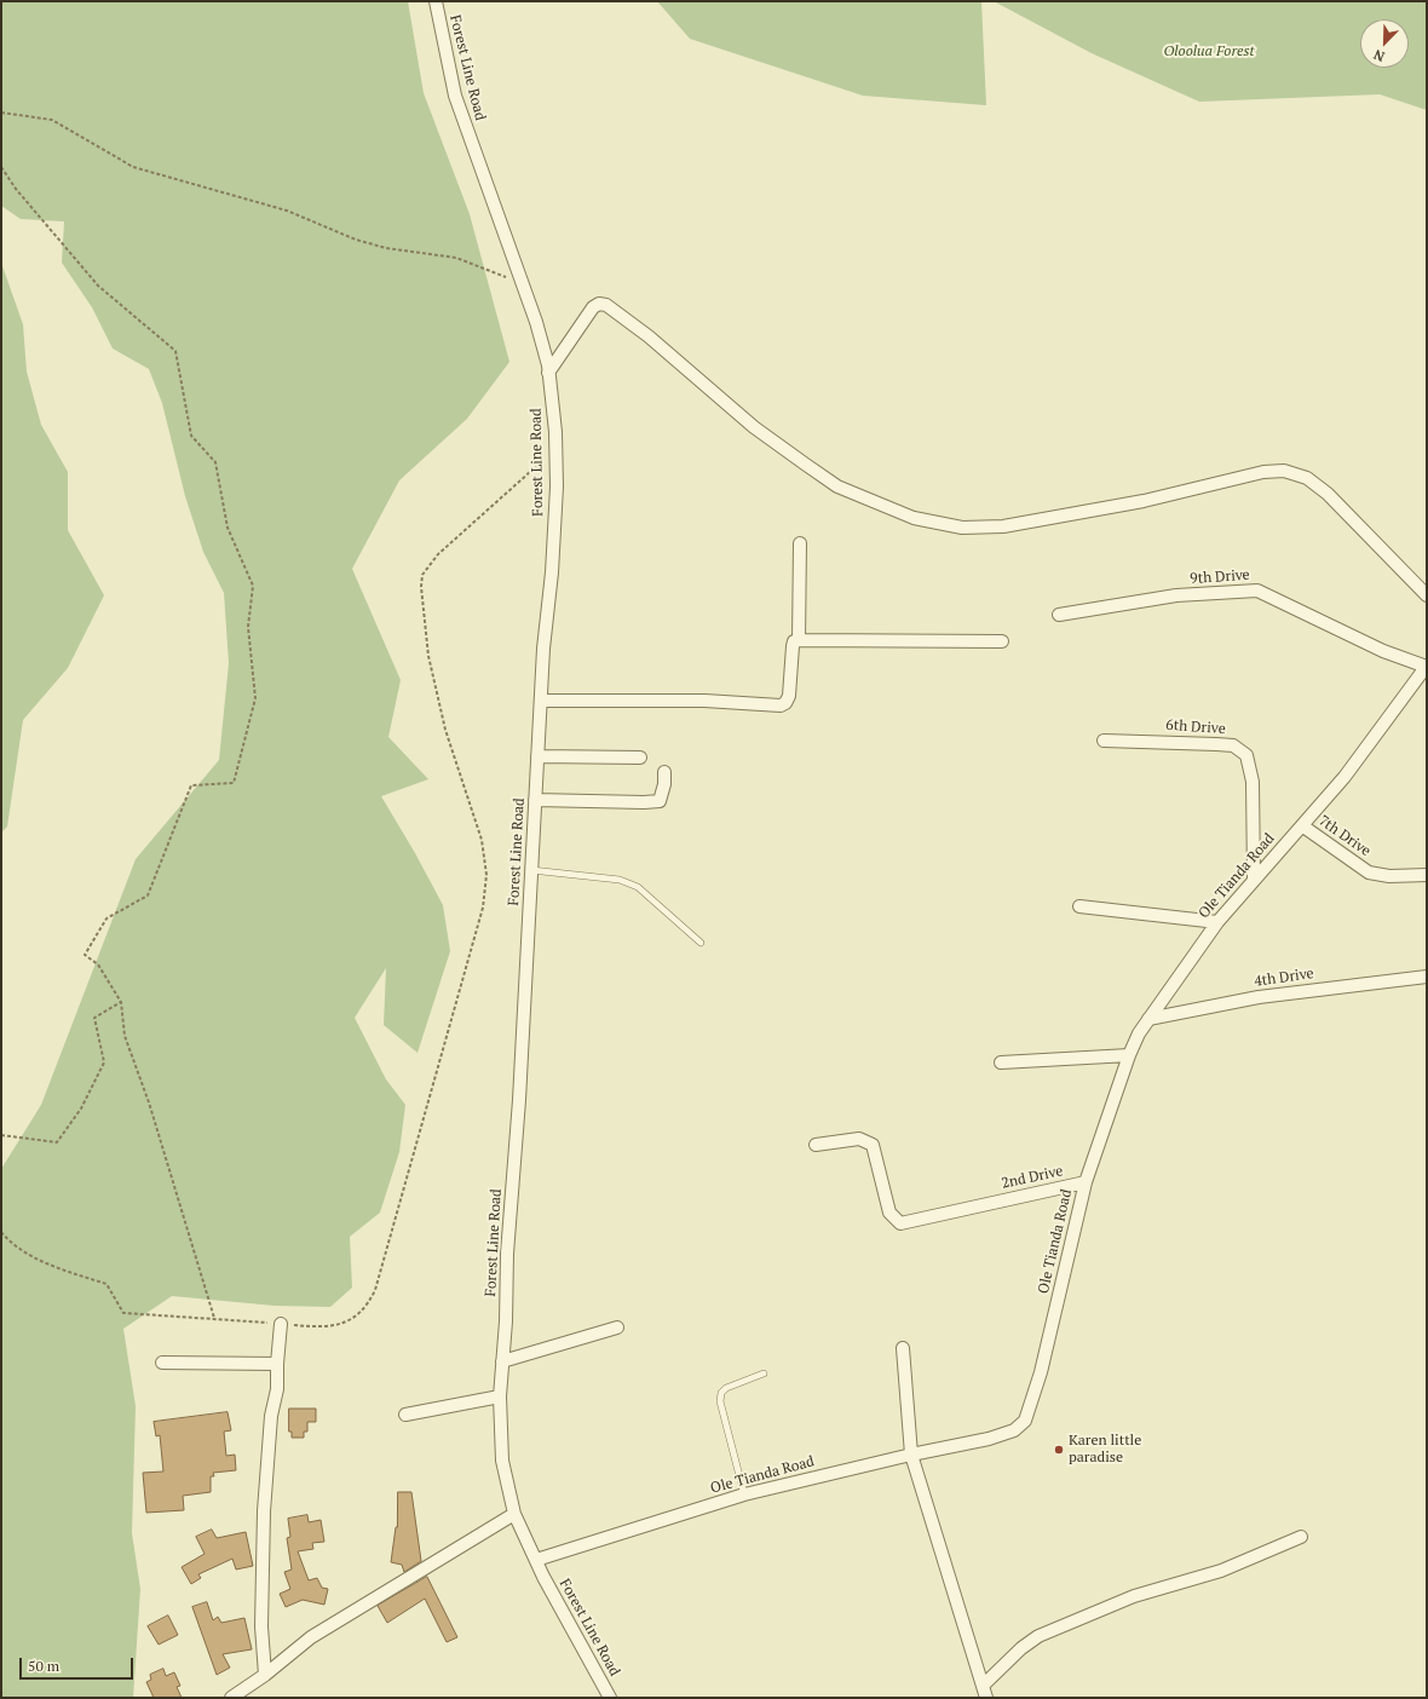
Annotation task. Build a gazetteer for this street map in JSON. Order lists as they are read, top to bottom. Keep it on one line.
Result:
{"streets":{"street":["Forest Line Road","9th Drive","6th Drive","7th Drive","Ole Tianda Road","4th Drive","2nd Drive"]},"crossings":[["Forest Line Road","Ole Tianda Road"],["9th Drive","Ole Tianda Road"],["6th Drive","Ole Tianda Road"],["7th Drive","Ole Tianda Road"],["Ole Tianda Road","4th Drive"],["Ole Tianda Road","2nd Drive"]],"parks":["Oloolua Forest"],"places":["Karen little paradise"],"scale_bar":"50 m","north":"bottom left"}
